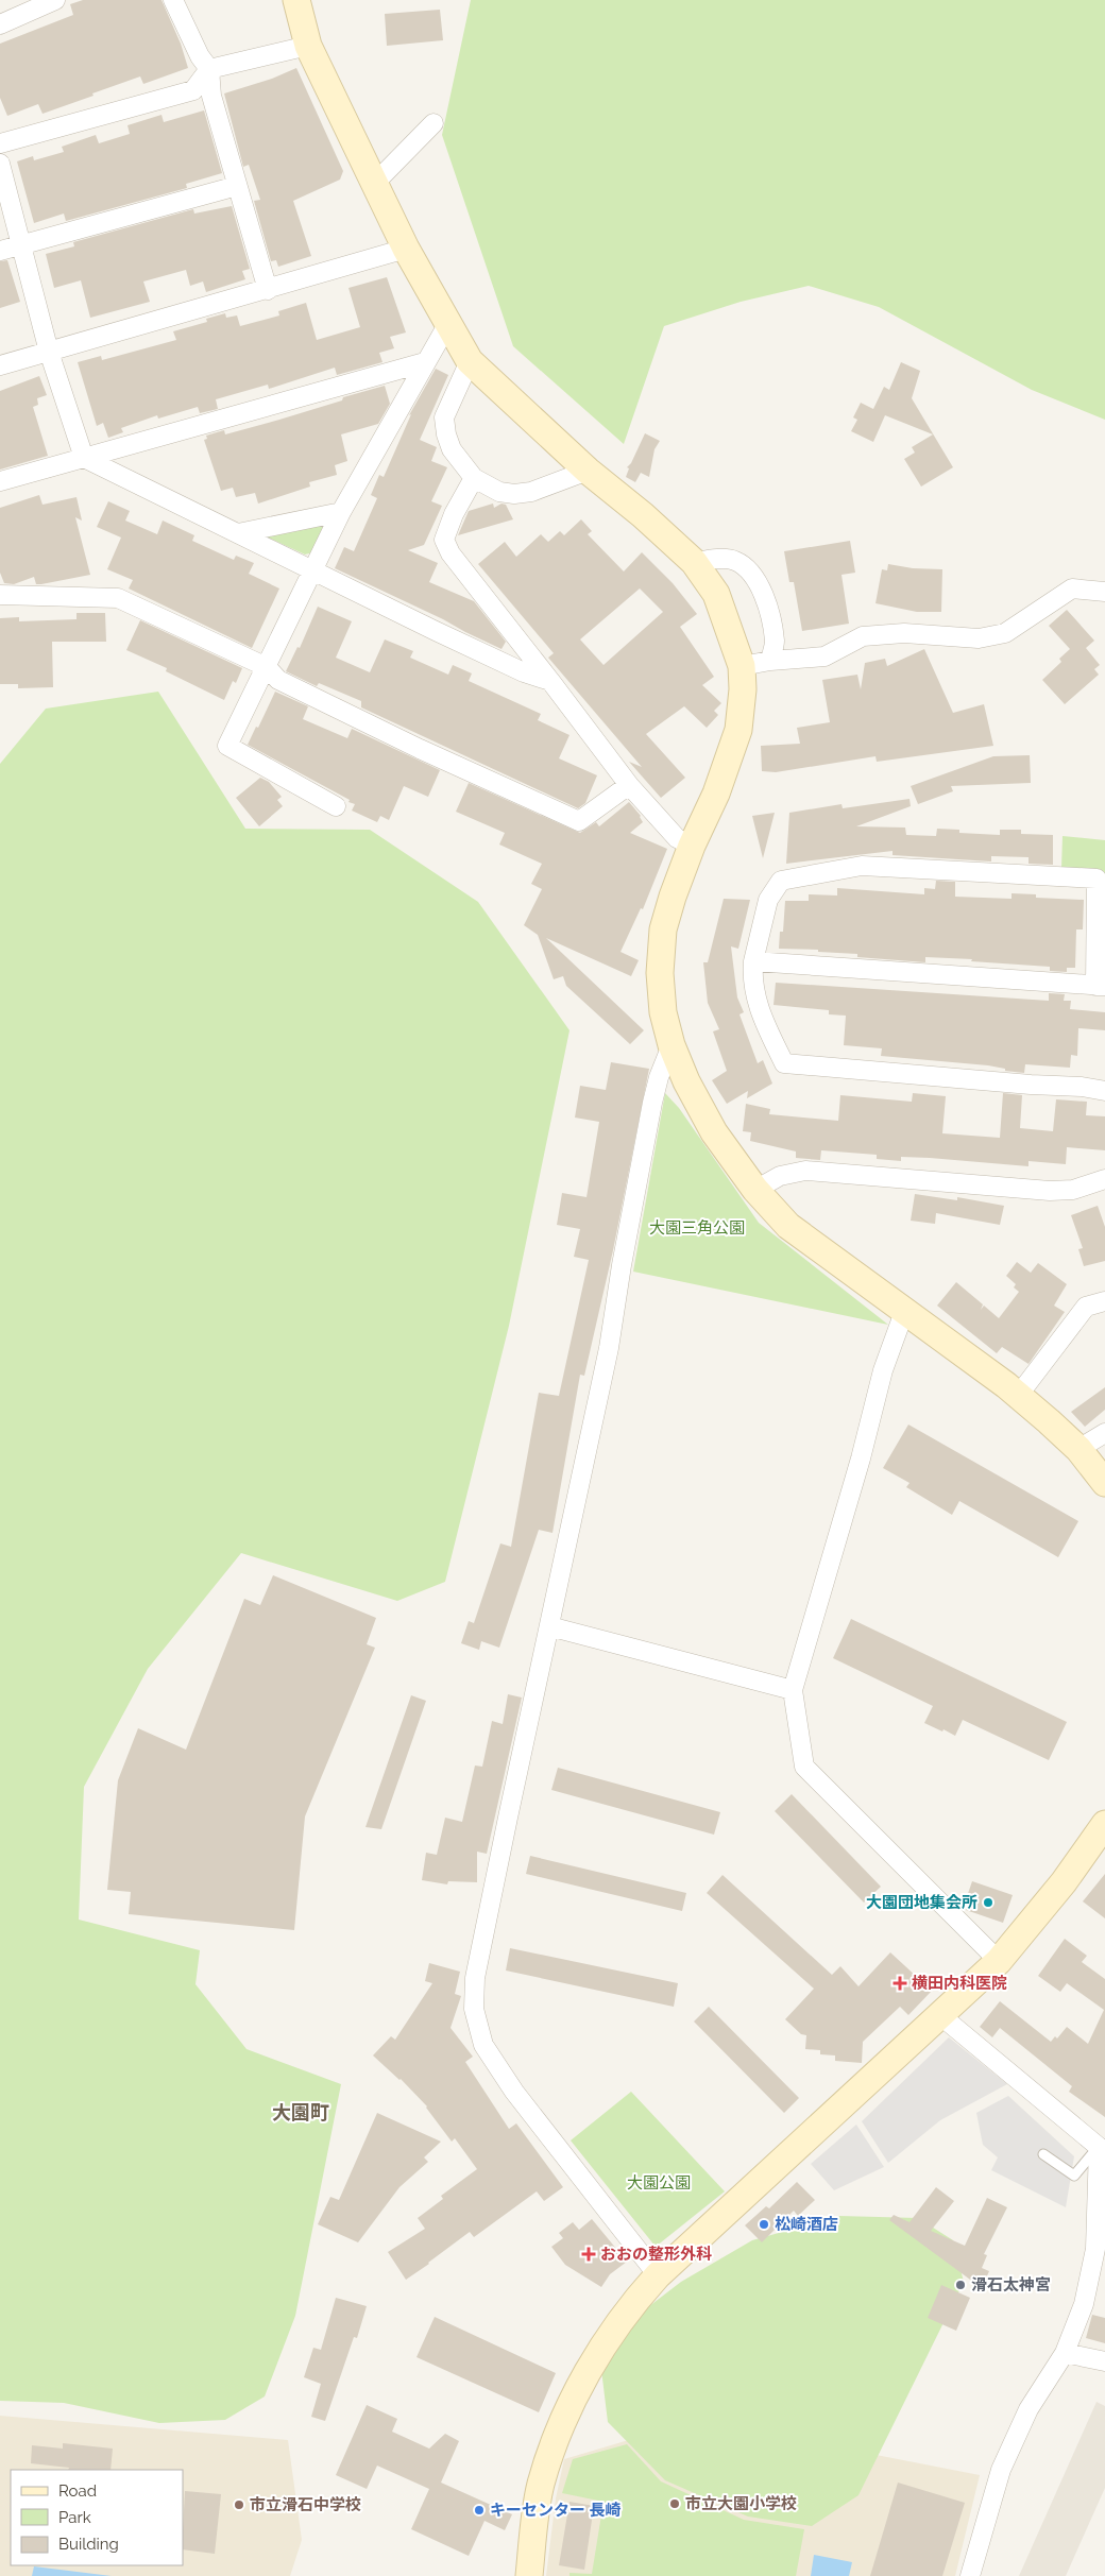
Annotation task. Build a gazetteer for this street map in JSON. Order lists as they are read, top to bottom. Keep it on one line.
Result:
{"districts":["大園町"],"parks":["大園三角公園","大園公園"],"places":{"other":["大園団地集会所","松崎酒店","滑石太神宮","市立大園小学校","市立滑石中学校","キーセンター 長崎"],"health":["横田内科医院","おおの整形外科"]},"legend":["Road","Park","Building"]}
